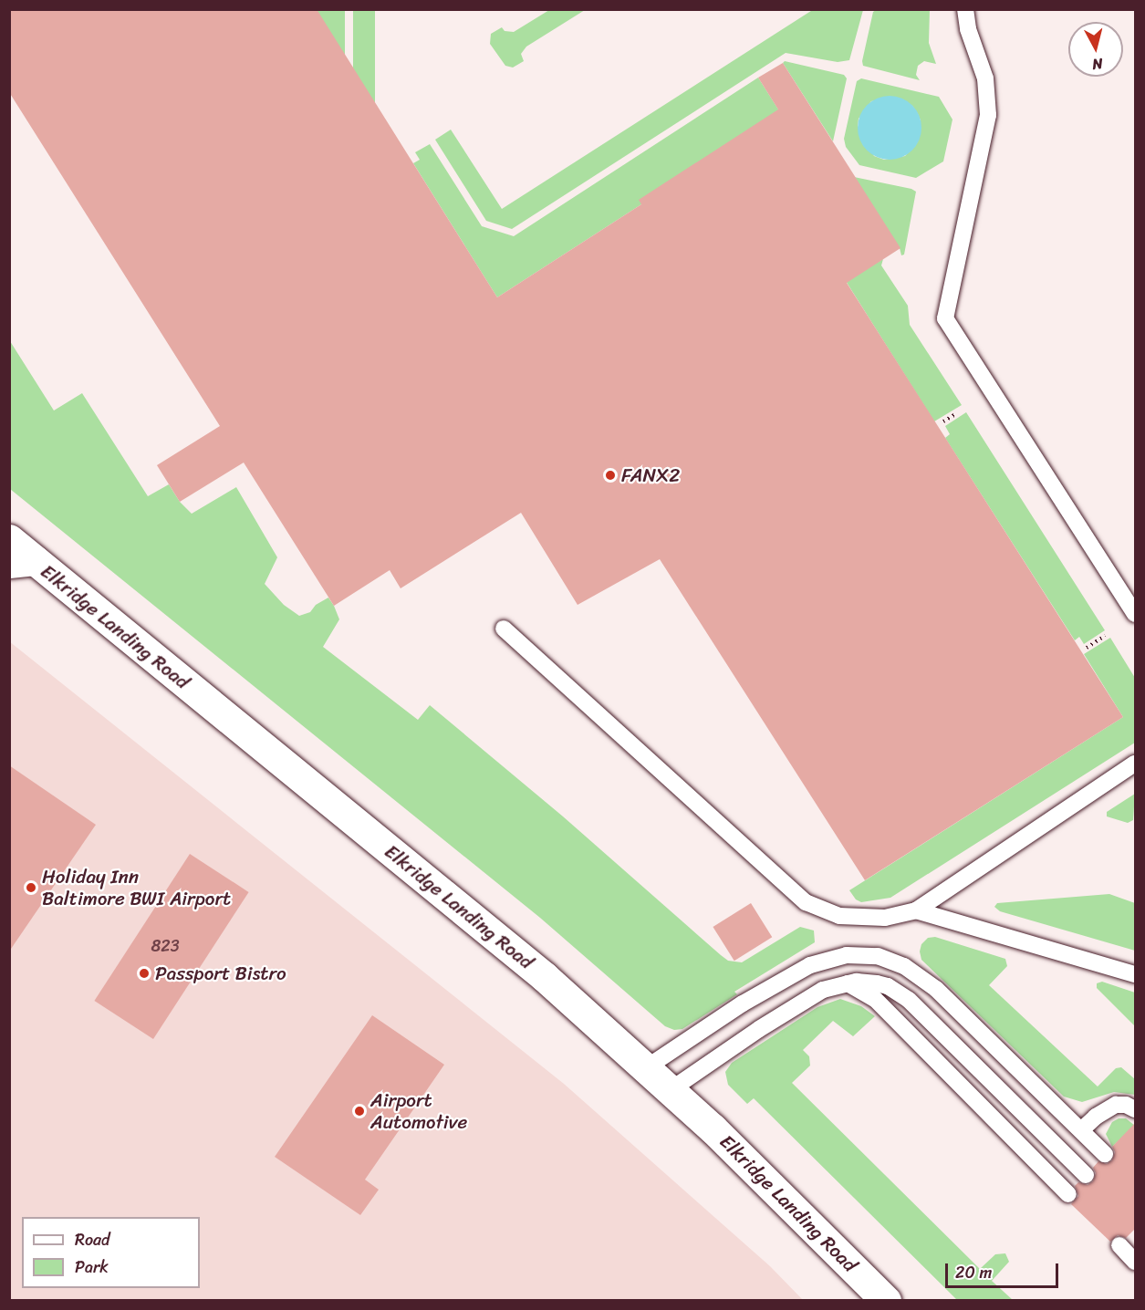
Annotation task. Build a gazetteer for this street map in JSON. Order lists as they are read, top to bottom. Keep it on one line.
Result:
{"streets":{"street":["Elkridge Landing Road"]},"places":["FANX2","Holiday Inn Baltimore BWI Airport","Passport Bistro","Airport Automotive"],"house_numbers":["823"],"legend":["Road","Park"],"scale_bar":"20 m","north":"bottom"}
